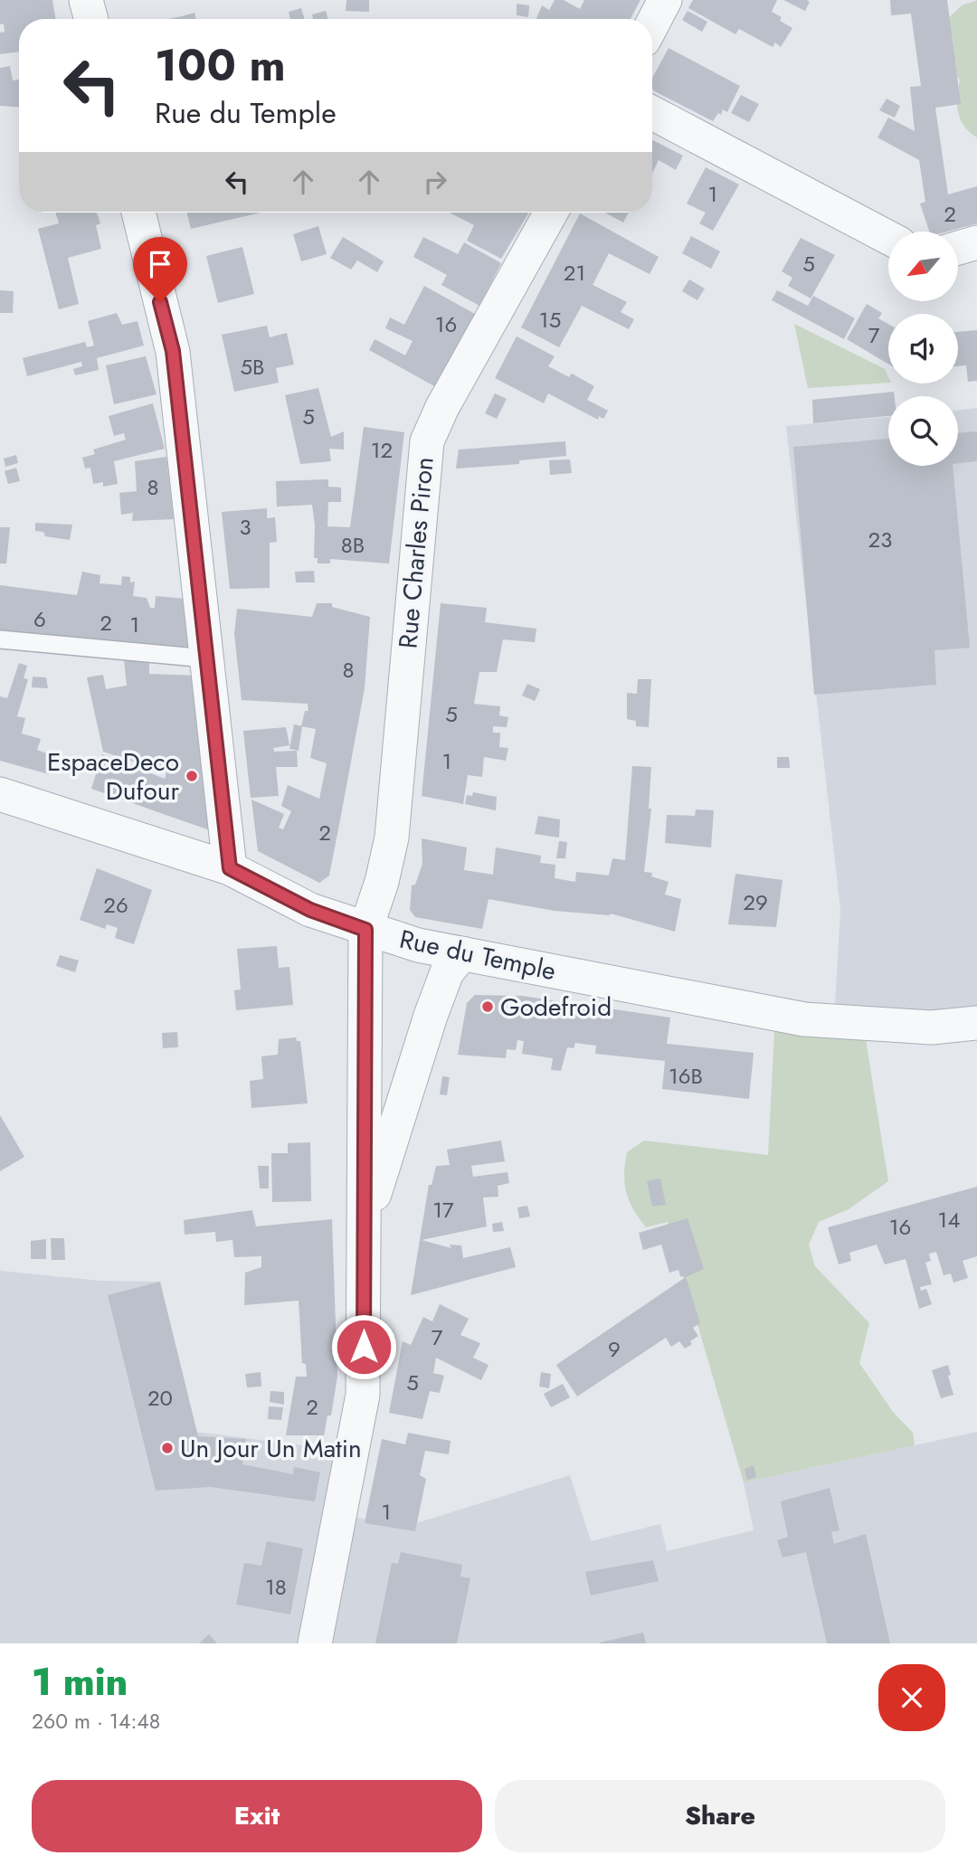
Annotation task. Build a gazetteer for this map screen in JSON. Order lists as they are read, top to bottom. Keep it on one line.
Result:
{"streets":{"street":["Rue Charles Piron","Rue du Temple"]},"crossings":[["Rue Charles Piron","Rue du Temple"]],"places":["EspaceDeco Dufour","Godefroid","Un Jour Un Matin"],"house_numbers":["1","2","5","21","15","16","7","5B","5","12","8","3","23","8B","6","2","1","8","5","1","2","29","26","16B","17","14","16","7","9","5","20","2","1","18"],"north":"bottom left","page":{"turn":["100 m","Rue du Temple"],"heading":["1 min","260 m · 14:48"],"buttons":["Exit","Share"]}}
